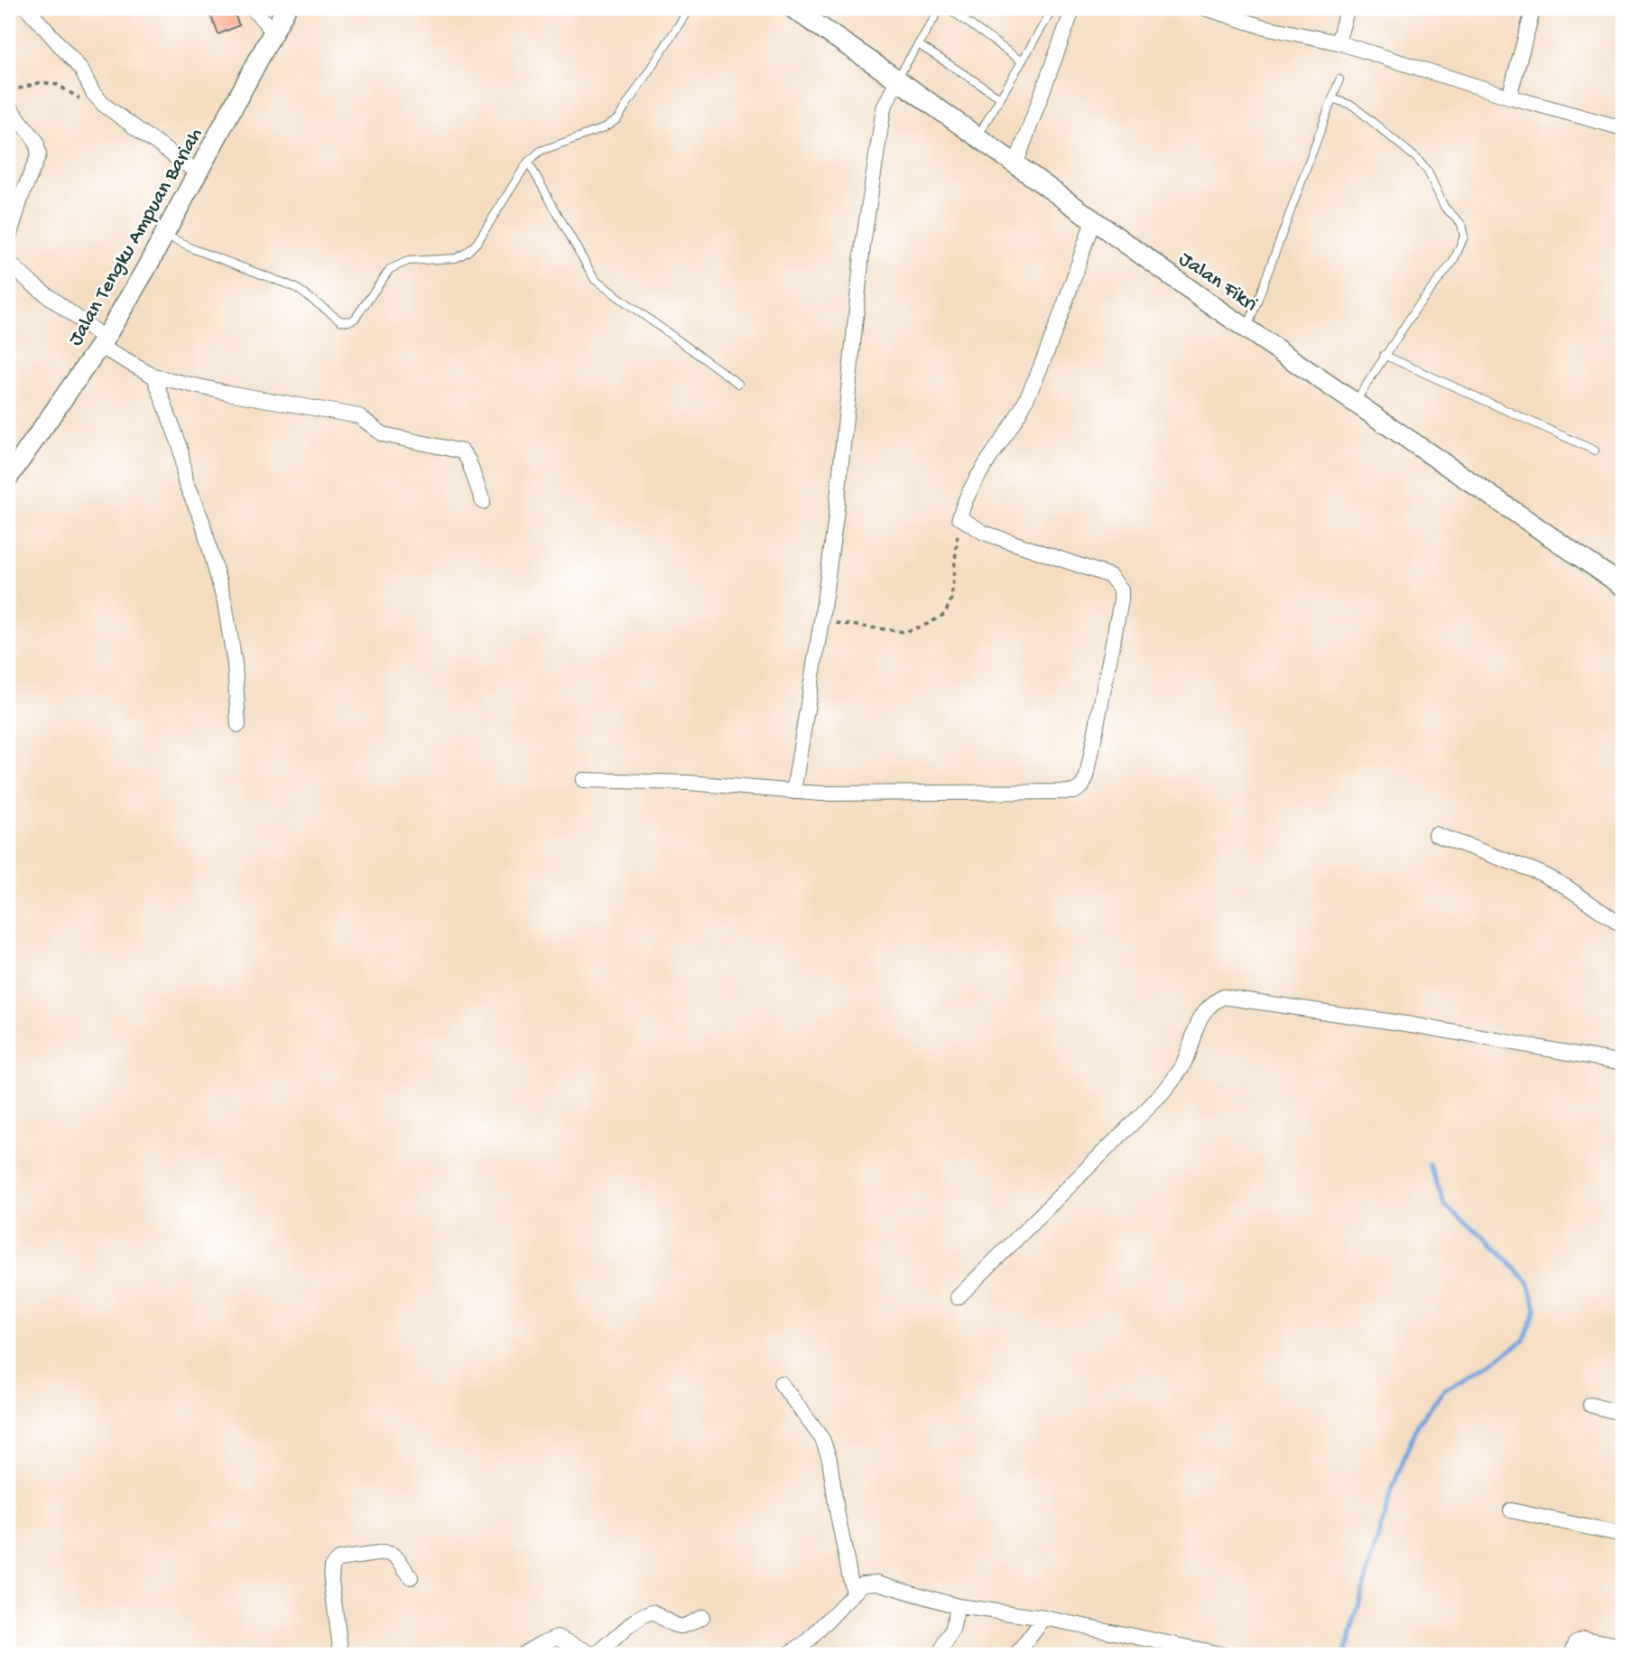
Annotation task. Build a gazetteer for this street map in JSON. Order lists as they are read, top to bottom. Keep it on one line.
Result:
{"streets":{"street":["Jalan Tengku Ampuan Bariah","Jalan Fikri"]}}
